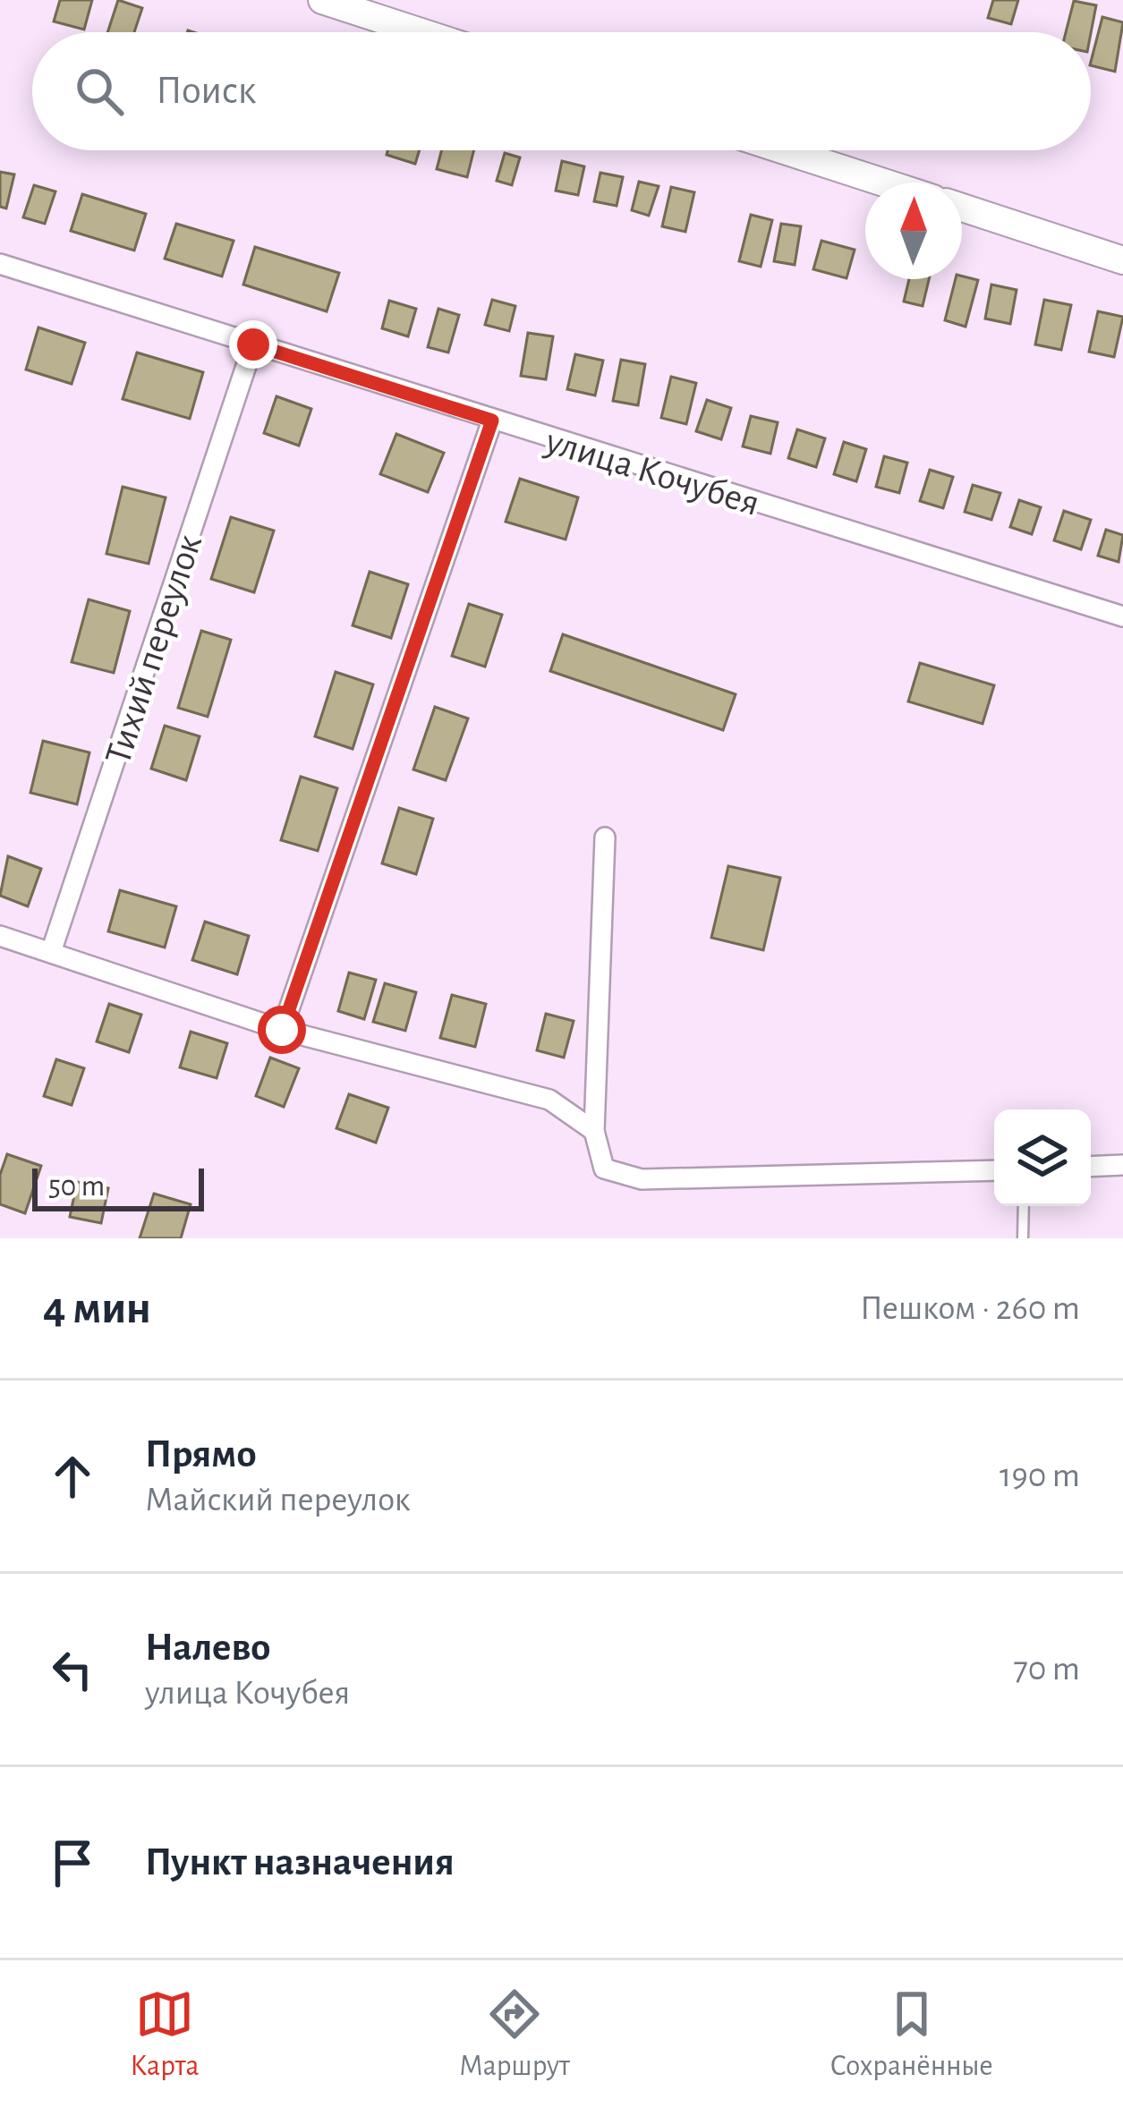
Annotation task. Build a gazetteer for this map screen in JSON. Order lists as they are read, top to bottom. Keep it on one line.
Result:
{"streets":{"street":["улица Кочубея","Тихий переулок"]},"crossings":[["улица Кочубея","Тихий переулок"]],"scale_bar":"50 m","north":"top","page":{"search":"Поиск","scale":"50 m","heading":["4 мин","Пешком · 260 m"],"list":[["Прямо","Майский переулок","190 m"],["Налево","улица Кочубея","70 m"],"Пункт назначения"],"nav":["Карта","Маршрут","Сохранённые"]}}
